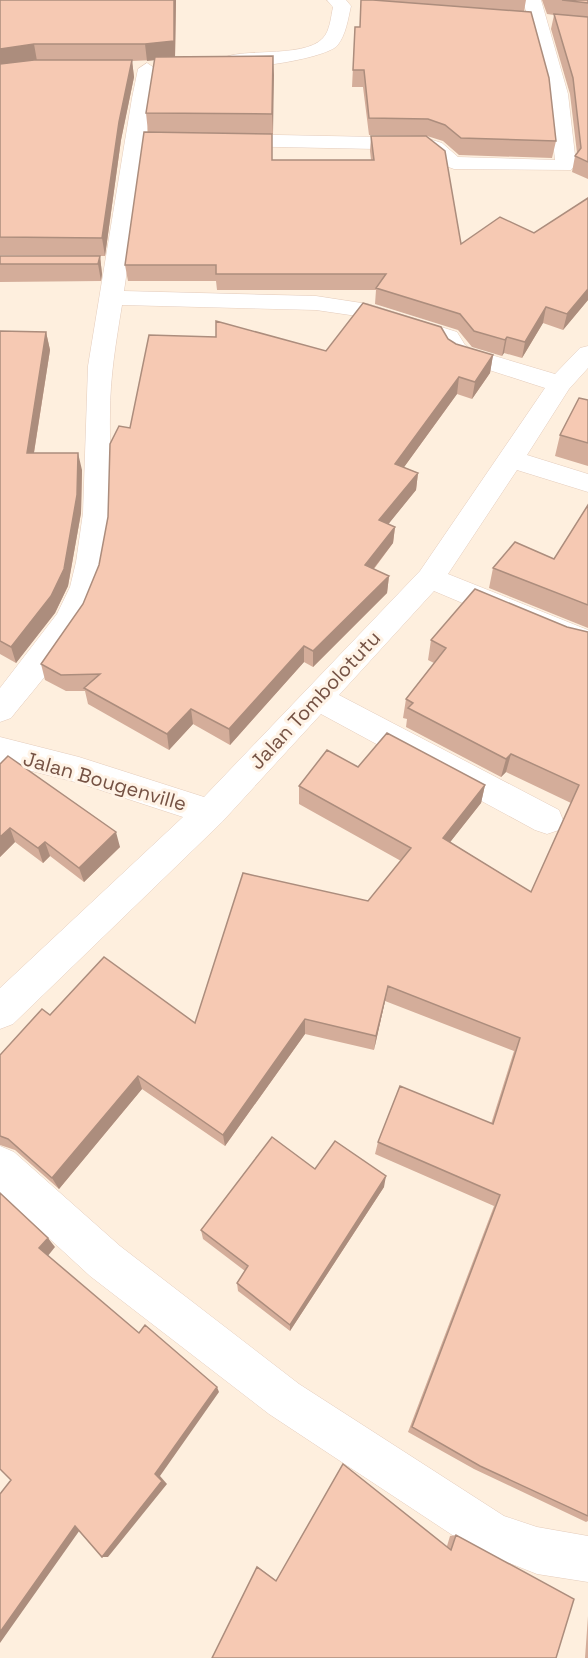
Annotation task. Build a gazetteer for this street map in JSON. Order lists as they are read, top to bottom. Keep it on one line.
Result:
{"streets":{"street":["Jalan Tombolotutu","Jalan Bougenville"]},"crossings":[["Jalan Tombolotutu","Jalan Bougenville"]]}
